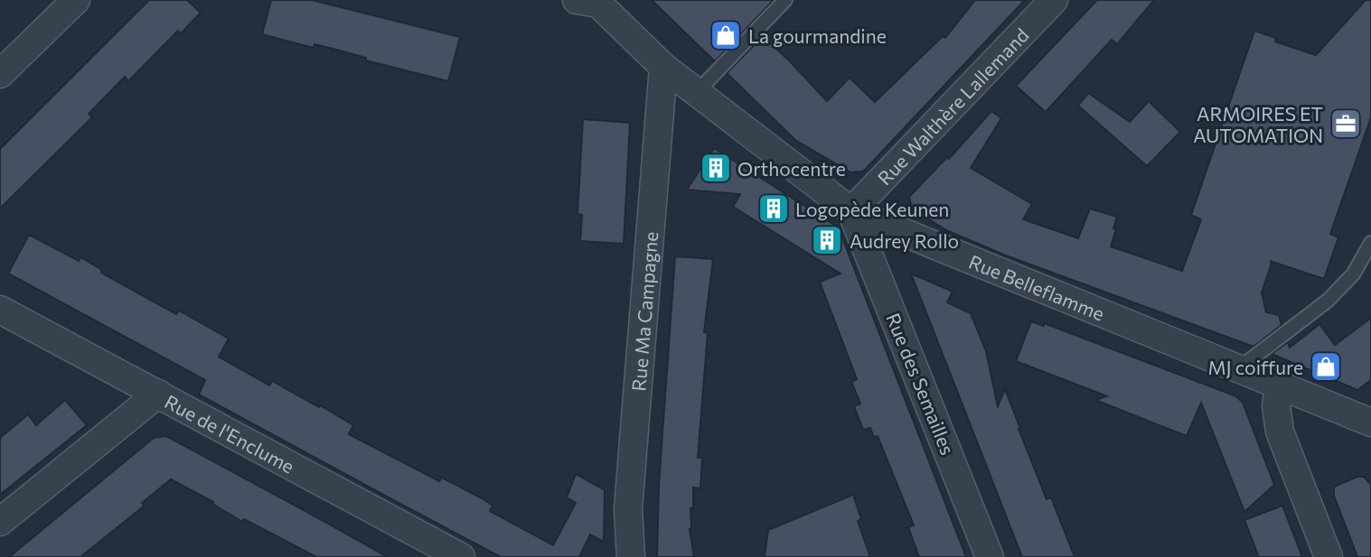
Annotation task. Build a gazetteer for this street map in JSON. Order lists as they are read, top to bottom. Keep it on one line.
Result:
{"streets":{"street":["Rue Walthère Lallemand","Rue Belleflamme","Rue Ma Campagne","Rue des Semailles","Rue de l'Enclume"]},"crossings":[["Rue Walthère Lallemand","Rue Belleflamme"],["Rue Walthère Lallemand","Rue des Semailles"],["Rue Belleflamme","Rue Ma Campagne"],["Rue Belleflamme","Rue des Semailles"]],"places":{"shop":["La gourmandine","MJ coiffure"],"office":["ARMOIRES ET AUTOMATION"],"building":["Orthocentre","Logopède Keunen","Audrey Rollo"]}}
